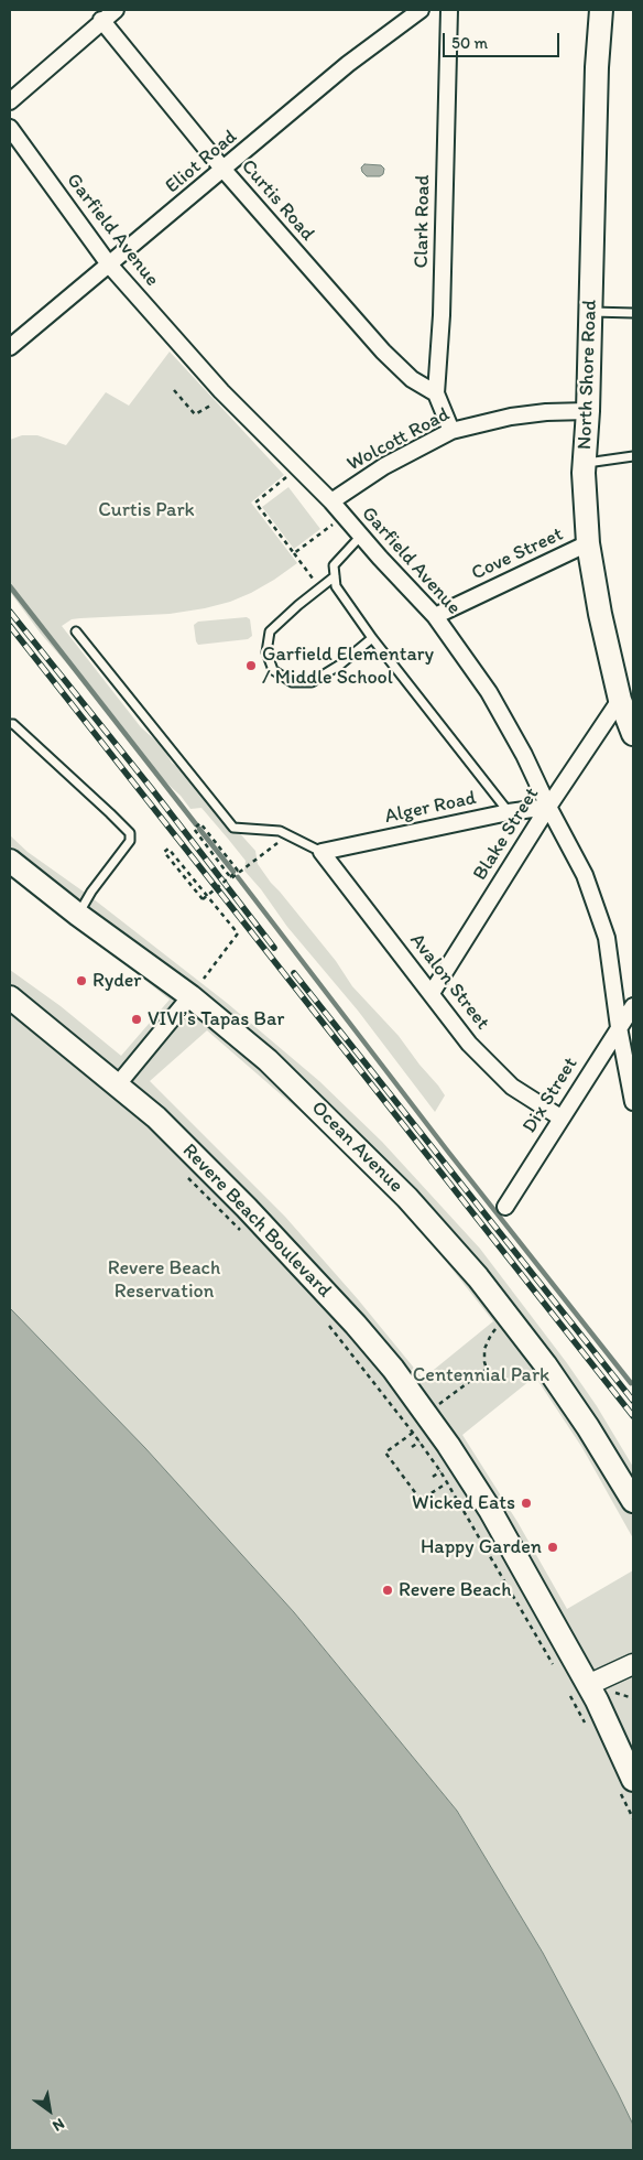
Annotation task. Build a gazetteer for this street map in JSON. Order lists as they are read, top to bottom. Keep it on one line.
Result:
{"streets":{"main road":["North Shore Road","Ocean Avenue","Revere Beach Boulevard"],"street":["Eliot Road","Curtis Road","Clark Road","Garfield Avenue","Wolcott Road","Cove Street","Alger Road","Blake Street","Avalon Street","Dix Street"]},"crossings":[["Eliot Road","Curtis Road"],["Eliot Road","Garfield Avenue"],["Curtis Road","Clark Road"],["Clark Road","Wolcott Road"],["Garfield Avenue","Wolcott Road"],["Garfield Avenue","Cove Street"],["Garfield Avenue","Alger Road"],["Garfield Avenue","Blake Street"],["Garfield Avenue","Dix Street"],["North Shore Road","Wolcott Road"],["North Shore Road","Cove Street"],["North Shore Road","Blake Street"],["Alger Road","Blake Street"],["Alger Road","Avalon Street"],["Blake Street","Avalon Street"],["Avalon Street","Dix Street"]],"parks":["Curtis Park","Revere Beach Reservation","Centennial Park"],"places":["Garfield Elementary / Middle School","Ryder","VIVI’s Tapas Bar","Wicked Eats","Happy Garden","Revere Beach"],"scale_bar":"50 m","north":"bottom right"}
